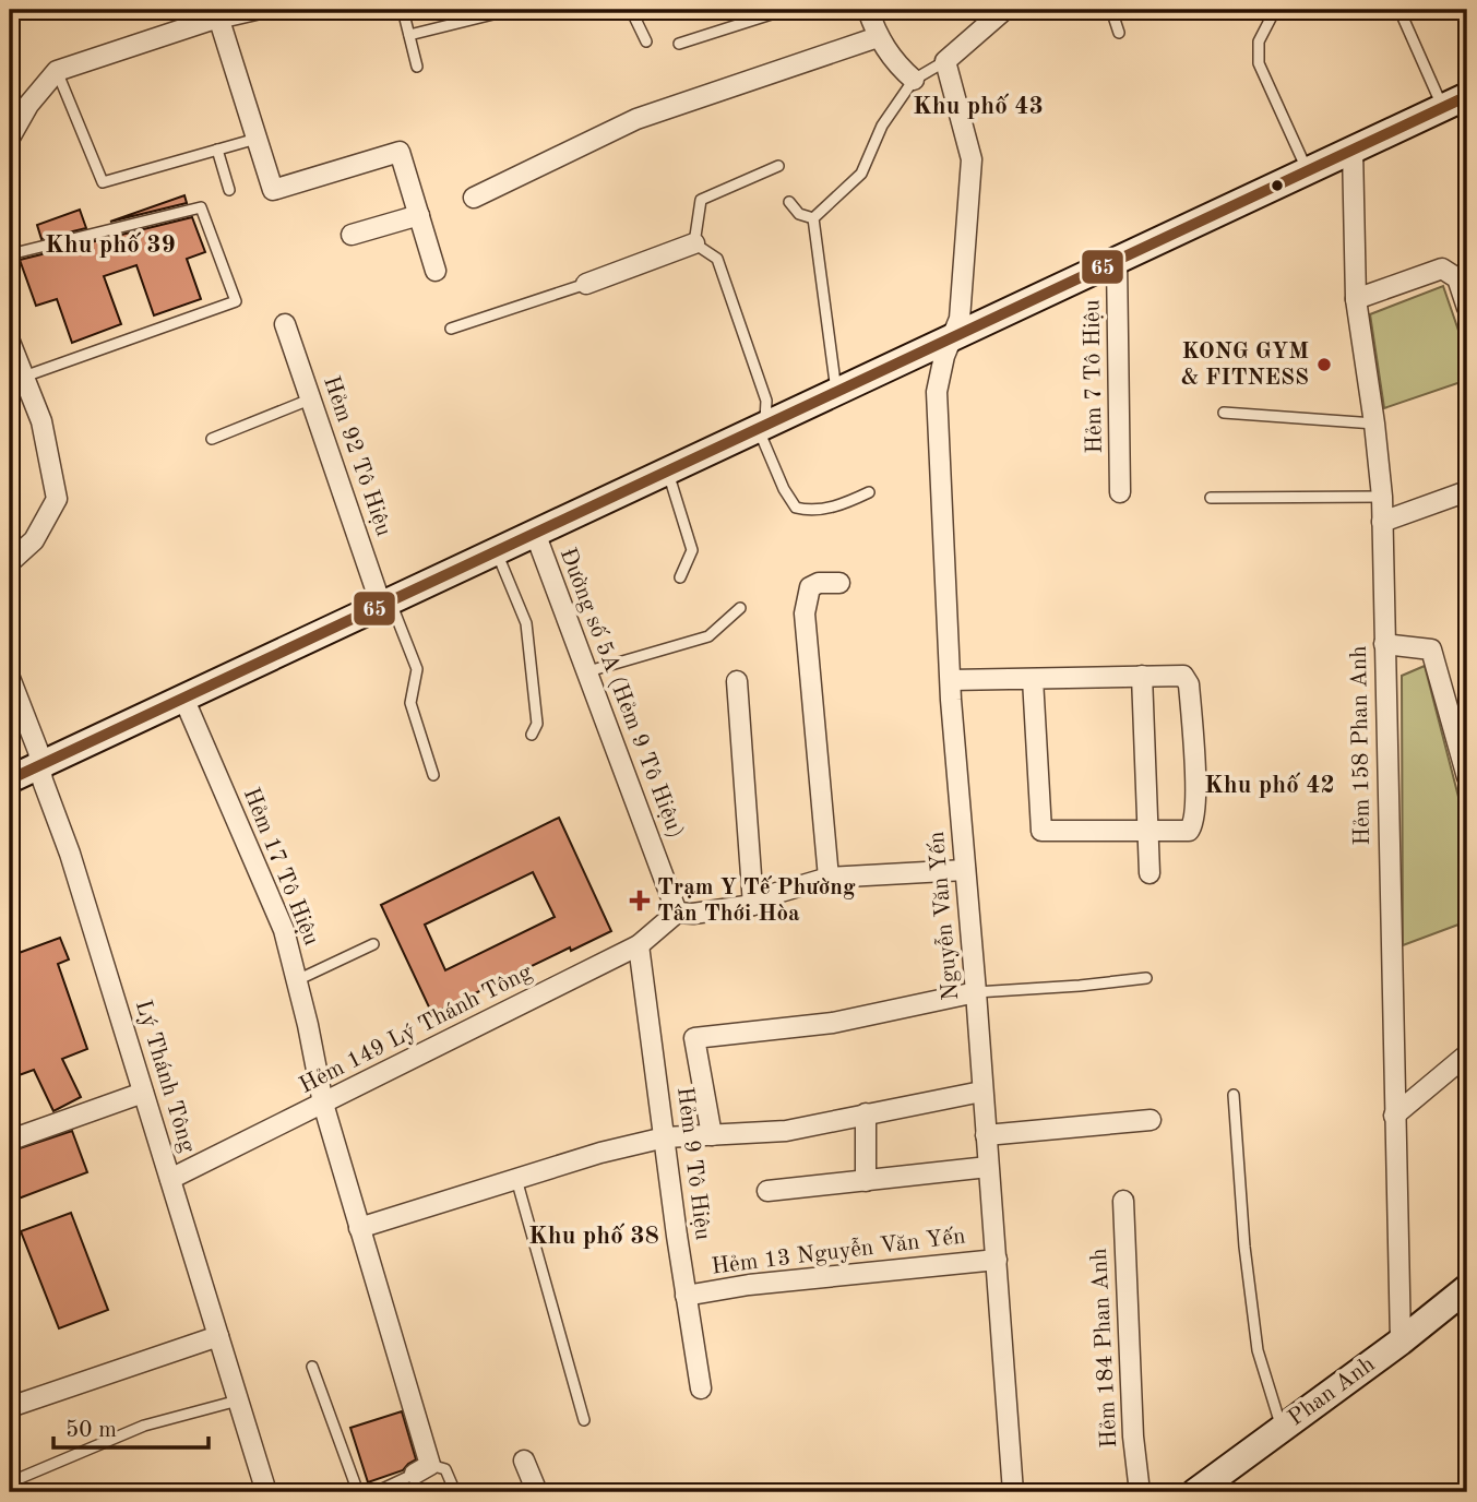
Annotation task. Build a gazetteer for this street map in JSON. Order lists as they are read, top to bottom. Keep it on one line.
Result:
{"streets":{"street":["Hẻm 7 Tô Hiệu","Hẻm 92 Tô Hiệu","Đường số 5A (Hẻm 9 Tô Hiệu)","Hẻm 158 Phan Anh","Hẻm 17 Tô Hiệu","Nguyễn Văn Yến","Hẻm 149 Lý Thánh Tông","Lý Thánh Tông","Hẻm 9 Tô Hiệu","Hẻm 13 Nguyễn Văn Yến","Hẻm 184 Phan Anh","Phan Anh"]},"crossings":[["Đường số 5A (Hẻm 9 Tô Hiệu)","Hẻm 149 Lý Thánh Tông"],["Hẻm 158 Phan Anh","Phan Anh"],["Hẻm 17 Tô Hiệu","Hẻm 149 Lý Thánh Tông"],["Nguyễn Văn Yến","Hẻm 13 Nguyễn Văn Yến"],["Hẻm 149 Lý Thánh Tông","Lý Thánh Tông"],["Hẻm 149 Lý Thánh Tông","Hẻm 9 Tô Hiệu"],["Hẻm 9 Tô Hiệu","Hẻm 13 Nguyễn Văn Yến"]],"districts":["Khu phố 43","Khu phố 39","Khu phố 42","Khu phố 38"],"places":{"other":["KONG GYM & FITNESS"],"health":["Trạm Y Tế Phường Tân Thới Hòa"]},"lines":["transit line 65"],"scale_bar":"50 m"}
